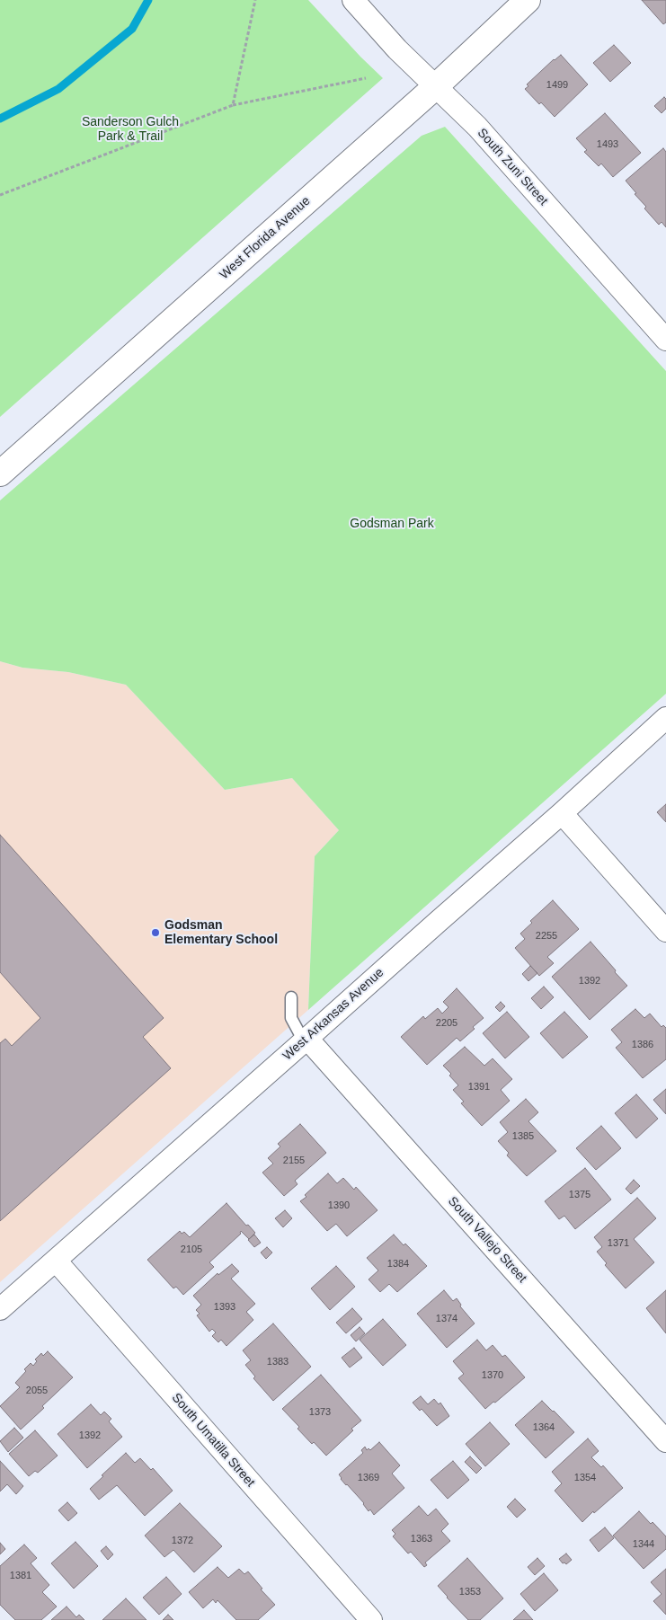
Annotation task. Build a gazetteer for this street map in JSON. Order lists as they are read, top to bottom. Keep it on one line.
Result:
{"streets":{"street":["South Zuni Street","West Florida Avenue","West Arkansas Avenue","South Vallejo Street","South Umatilla Street"]},"crossings":[["South Zuni Street","West Florida Avenue"],["West Arkansas Avenue","South Vallejo Street"],["West Arkansas Avenue","South Umatilla Street"]],"parks":["Sanderson Gulch Park & Trail","Godsman Park"],"places":["Godsman Elementary School"],"house_numbers":["1499","1493","2255","1392","2205","1386","1391","1385","2155","1375","1390","1371","2105","1384","1393","1374","1383","1370","2055","1373","1364","1392","1369","1354","1363","1372","1344","1381","1353"]}
